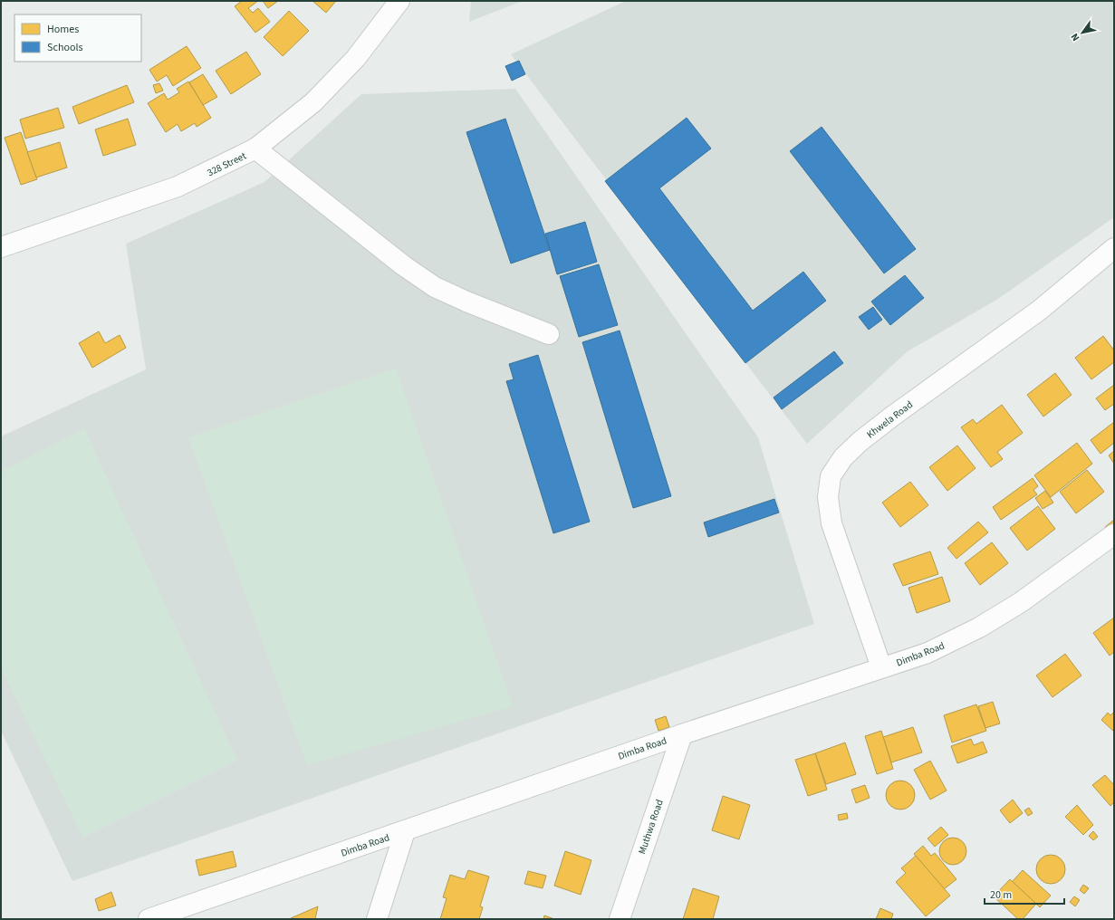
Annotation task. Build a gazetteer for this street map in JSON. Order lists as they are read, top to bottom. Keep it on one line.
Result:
{"streets":{"street":["328 Street","Khwela Road","Dimba Road","Muthwa Road"]},"crossings":[["Khwela Road","Dimba Road"],["Dimba Road","Muthwa Road"]],"legend":["Homes","Schools"],"scale_bar":"20 m","north":"bottom left"}
